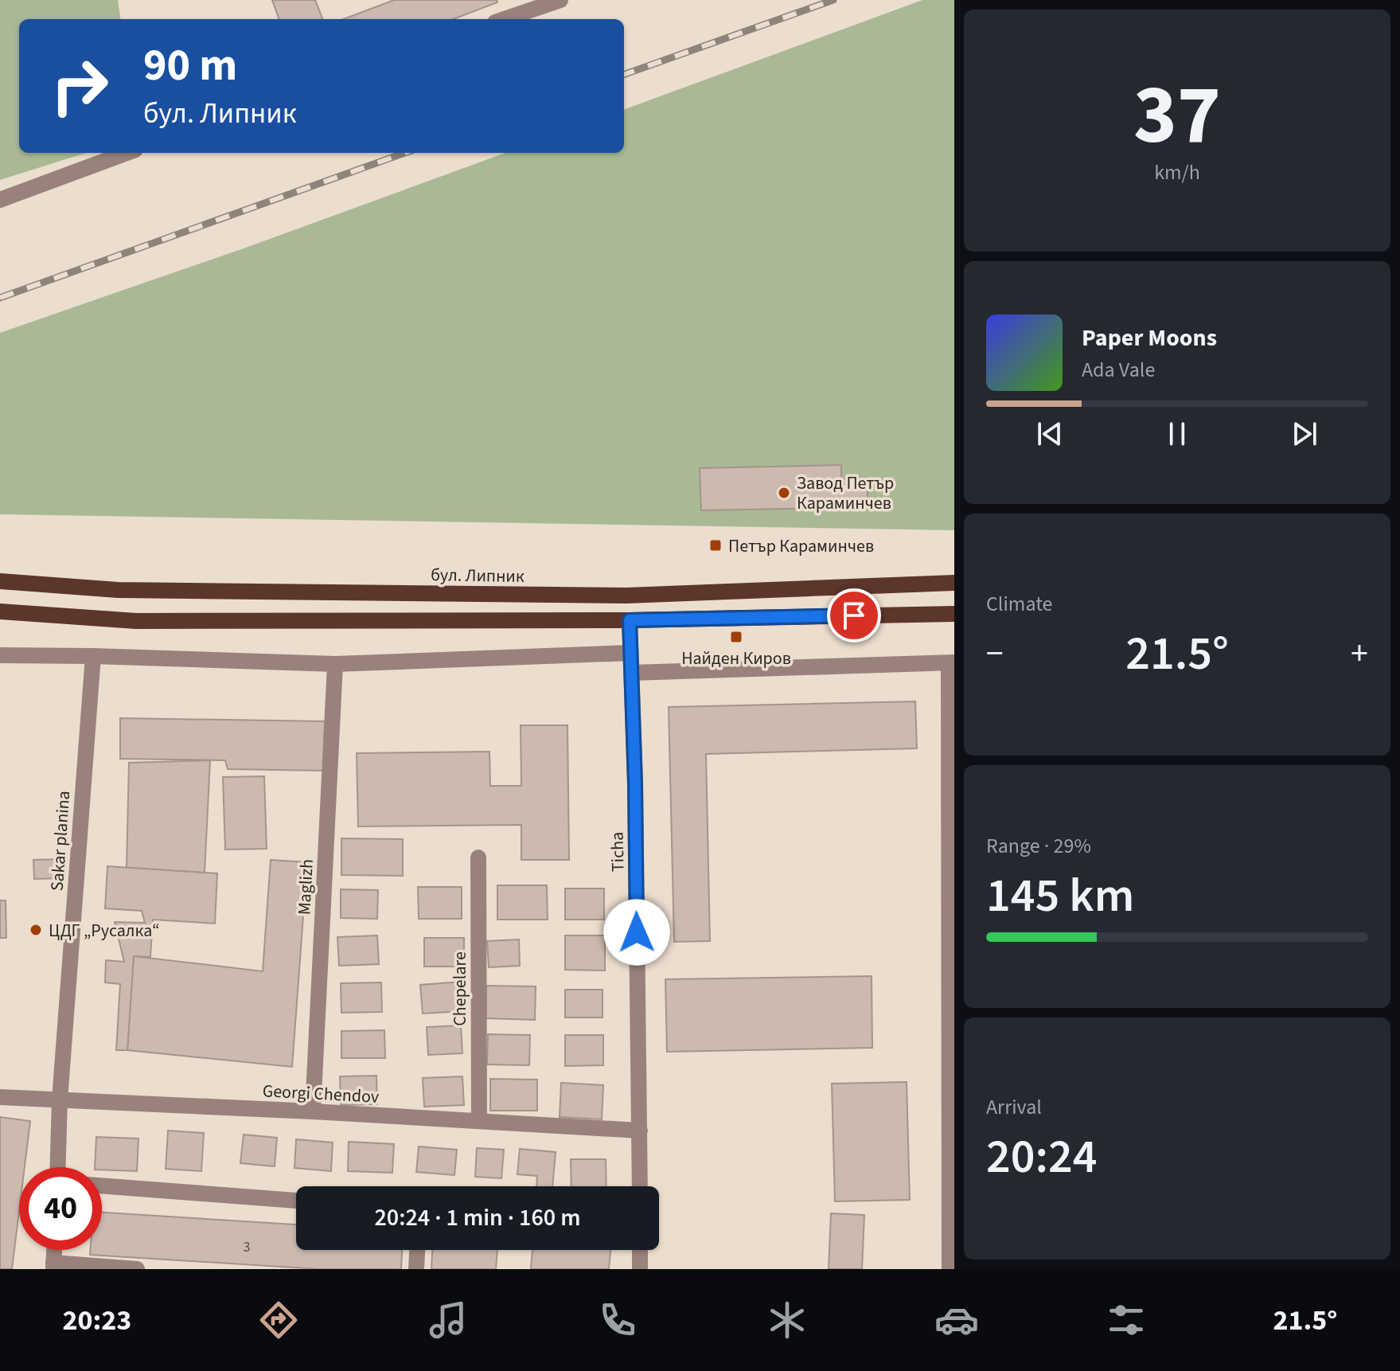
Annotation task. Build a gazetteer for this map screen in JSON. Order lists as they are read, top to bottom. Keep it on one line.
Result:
{"streets":{"main road":["бул. Липник"],"street":["Sakar planina","Ticha","Maglizh","Chepelare","Georgi Chendov"]},"crossings":[["Sakar planina","Georgi Chendov"],["Ticha","Georgi Chendov"],["Maglizh","Georgi Chendov"],["Chepelare","Georgi Chendov"]],"places":{"other":["Завод Петър Караминчев","ЦДГ „Русалка“"],"transit":["Петър Караминчев","Найден Киров"]},"house_numbers":["3"],"page":{"tile":[["37","km/h"],"Climate",["Range · 29%","145 km"],["Arrival","20:24"]],"turn":["90 m","бул. Липник"],"song":["Paper Moons","Ada Vale"],"heat":["−","21.5°","+"],"limit":"40","trip":"20:24 · 1 min · 160 m","tabs":["20:23","21.5°"]}}
